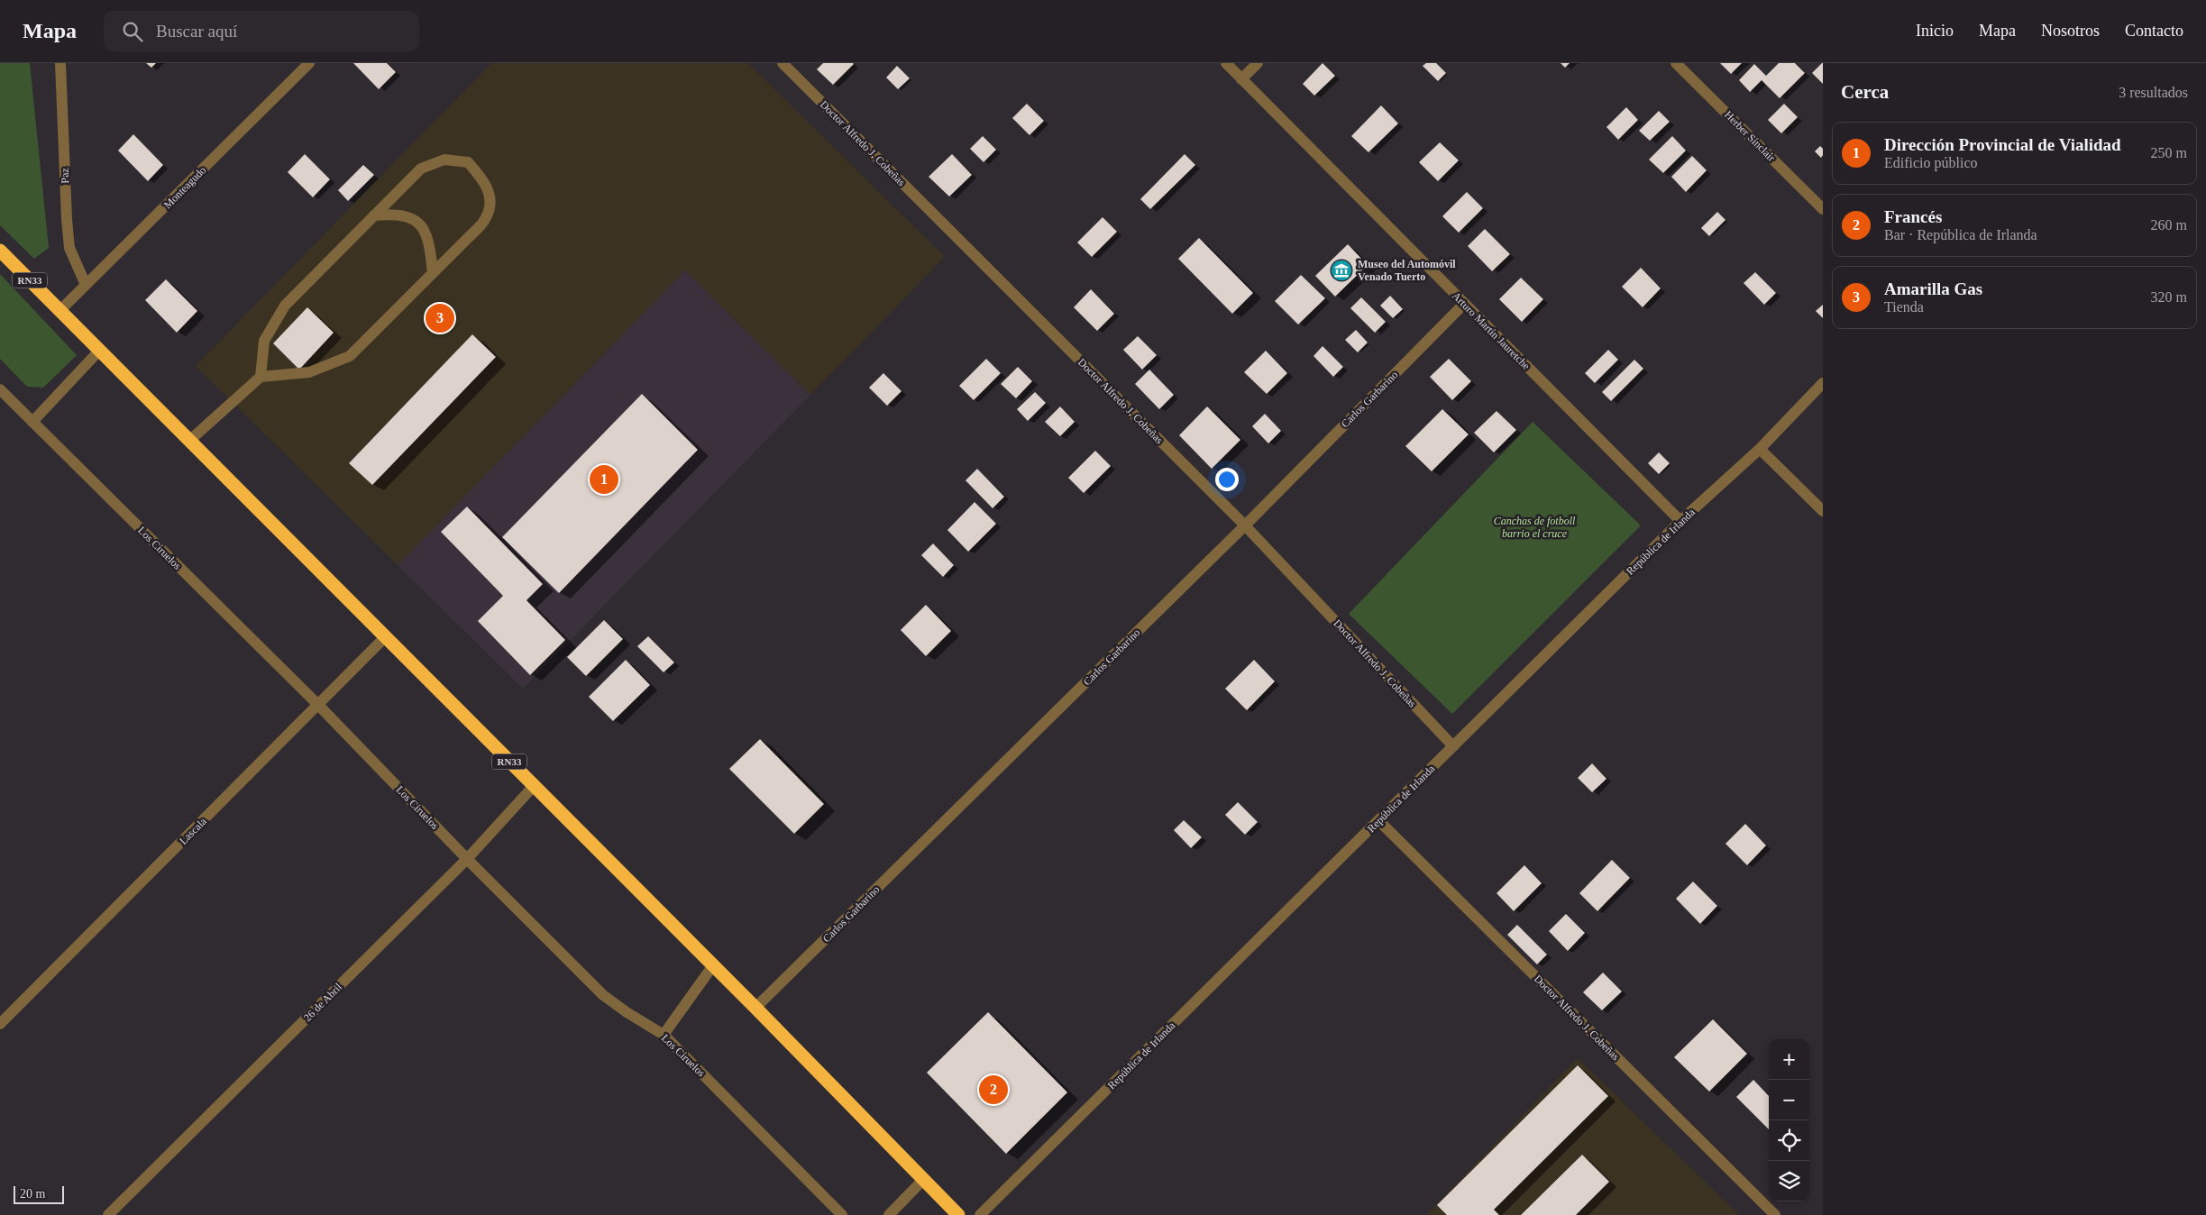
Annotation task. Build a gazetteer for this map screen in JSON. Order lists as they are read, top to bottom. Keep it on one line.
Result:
{"streets":{"highway":["RN33"],"street":["Herber Sinclair","Doctor Alfredo J. Cobeñas","Paz","Monteagudo","Arturo Martín Jauretche","Carlos Garbarino","República de Irlanda","Los Ciruelos","Lascala","26 de Abril"]},"crossings":[["Doctor Alfredo J. Cobeñas","Carlos Garbarino"],["Doctor Alfredo J. Cobeñas","República de Irlanda"],["Paz","Monteagudo"],["Monteagudo","RN33"],["RN33","Carlos Garbarino"],["RN33","Lascala"],["RN33","26 de Abril"],["Arturo Martín Jauretche","Carlos Garbarino"],["Arturo Martín Jauretche","República de Irlanda"],["Los Ciruelos","Lascala"],["Los Ciruelos","26 de Abril"]],"parks":["Canchas de fotboll barrio el cruce"],"places":{"museum":["Museo del Automóvil Venado Tuerto"]},"scale_bar":"20 m","page":{"header":"Mapa","search":"Buscar aquí","nav":["Inicio","Mapa","Nosotros","Contacto"],"heading":["Cerca","3 resultados"],"list":[{"mark":"1","name":"Dirección Provincial de Vialidad","note":"Edificio público","value":"250 m"},{"mark":"2","name":"Francés","note":"Bar · República de Irlanda","value":"260 m"},{"mark":"3","name":"Amarilla Gas","note":"Tienda","value":"320 m"}],"pins":["3","1","2"],"map_buttons":["+","−"],"scale":"20 m"}}
